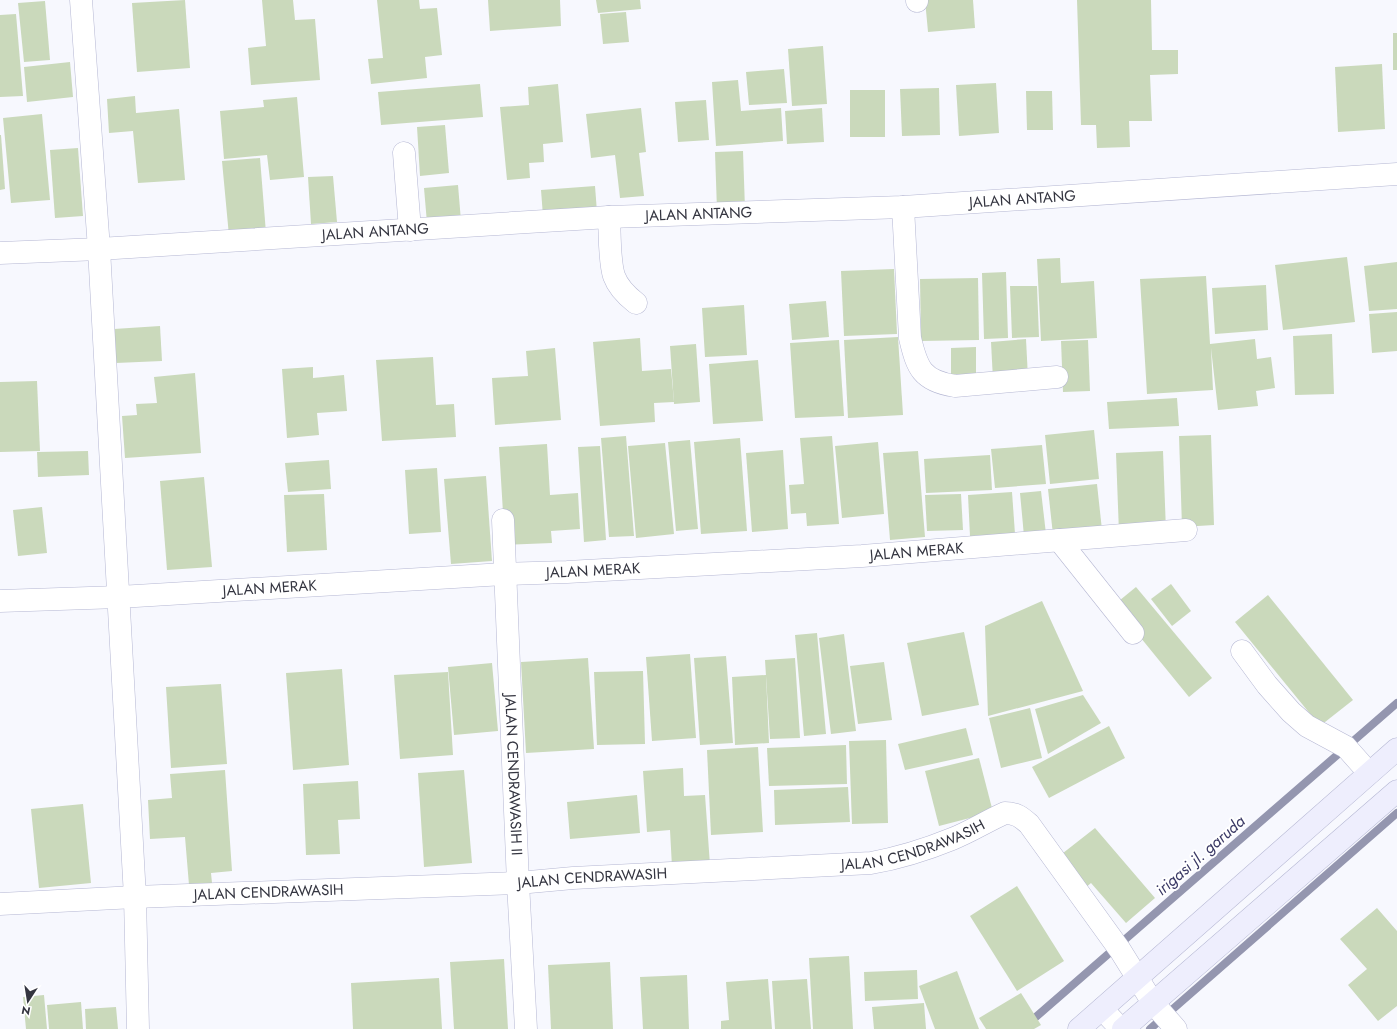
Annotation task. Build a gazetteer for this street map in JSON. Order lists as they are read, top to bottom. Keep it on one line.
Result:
{"streets":{"street":["JALAN ANTANG","JALAN MERAK","JALAN CENDRAWASIH II","JALAN CENDRAWASIH"]},"crossings":[["JALAN MERAK","JALAN CENDRAWASIH II"],["JALAN CENDRAWASIH II","JALAN CENDRAWASIH"]],"water":["irigasi jl. garuda"],"north":"bottom"}
